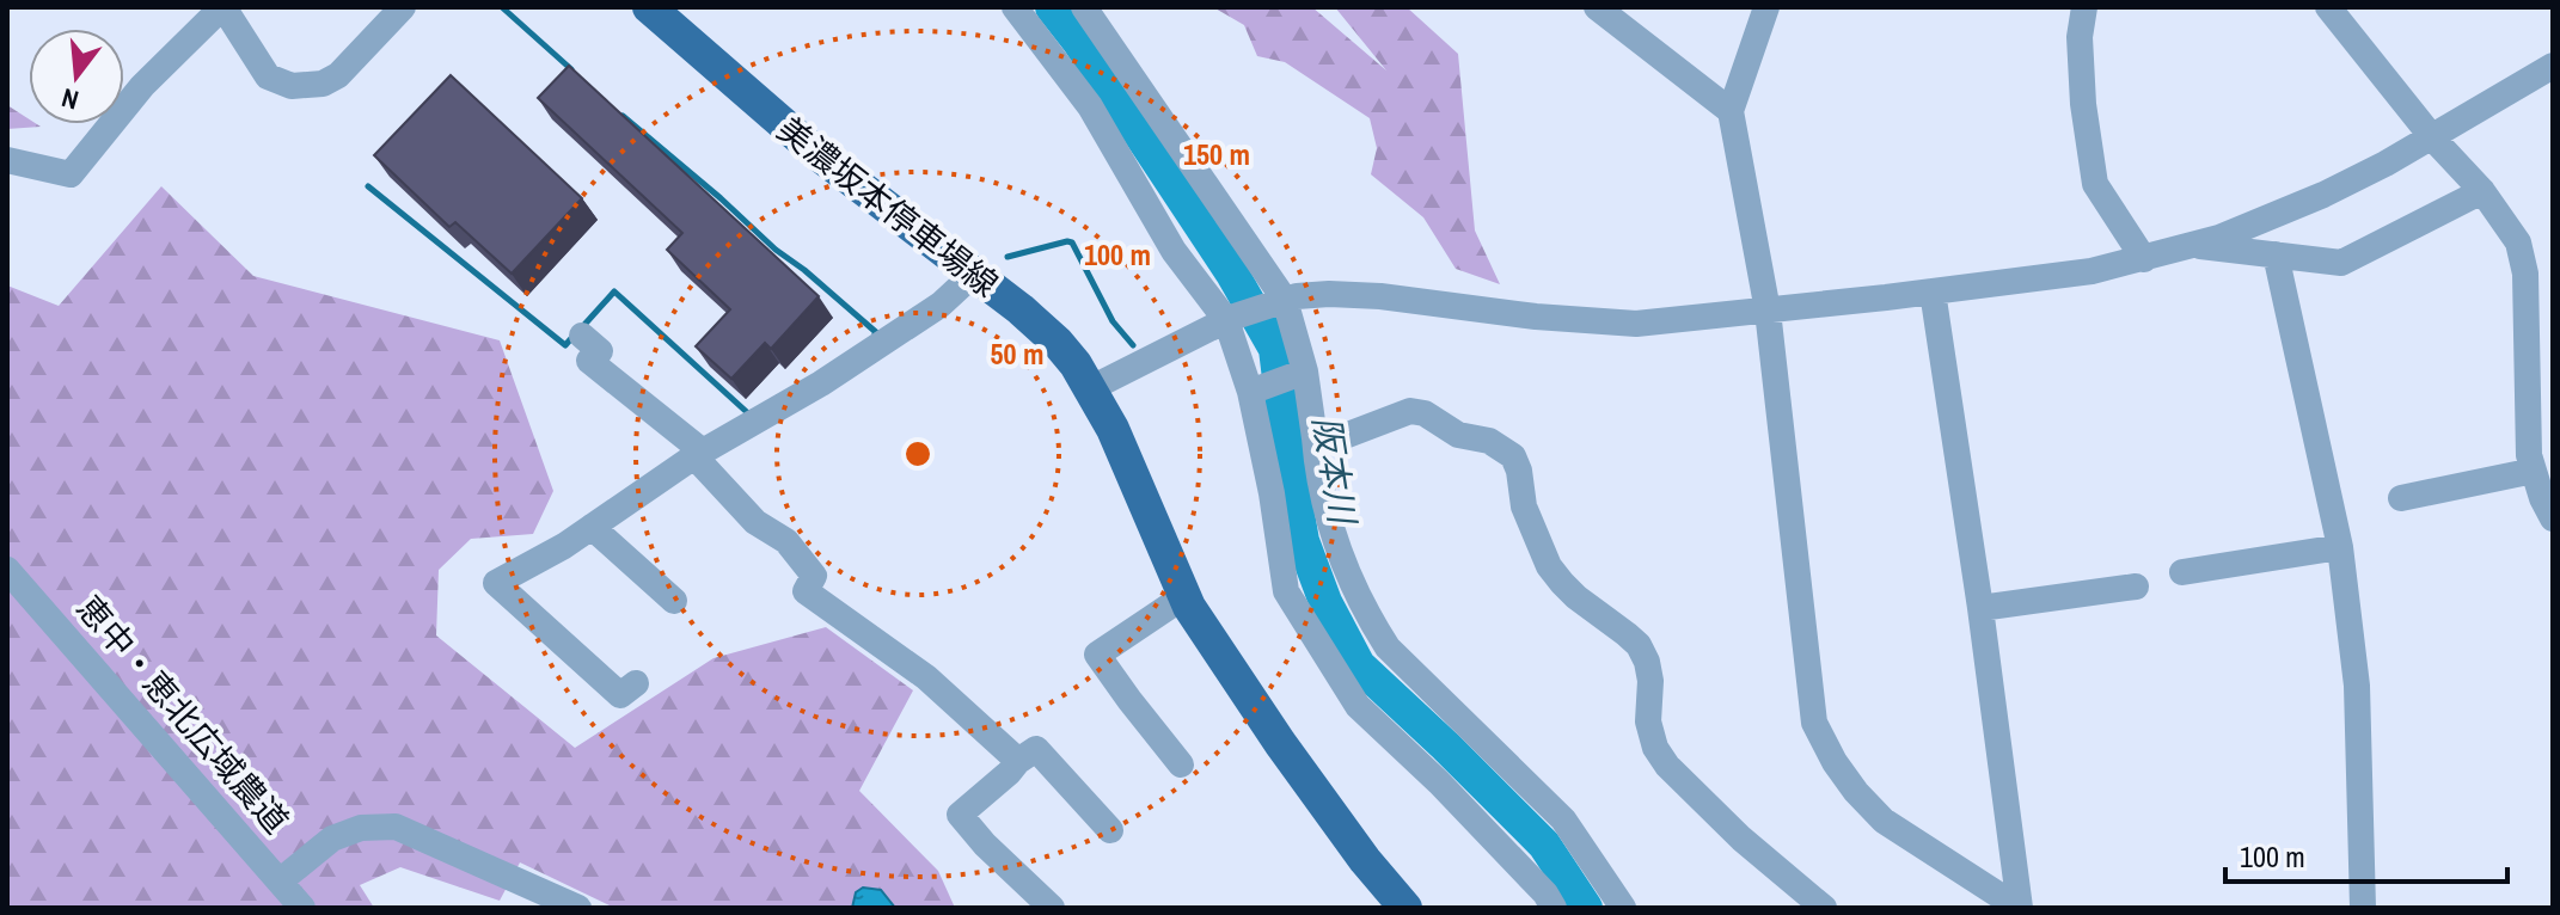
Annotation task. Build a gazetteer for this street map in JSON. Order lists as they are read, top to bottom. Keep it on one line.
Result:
{"streets":{"main road":["美濃坂本停車場線"],"street":["恵中・恵北広域農道"]},"water":["阪本川"],"scale_bar":"100 m","north":"bottom","rings":["150 m","100 m","50 m"]}
